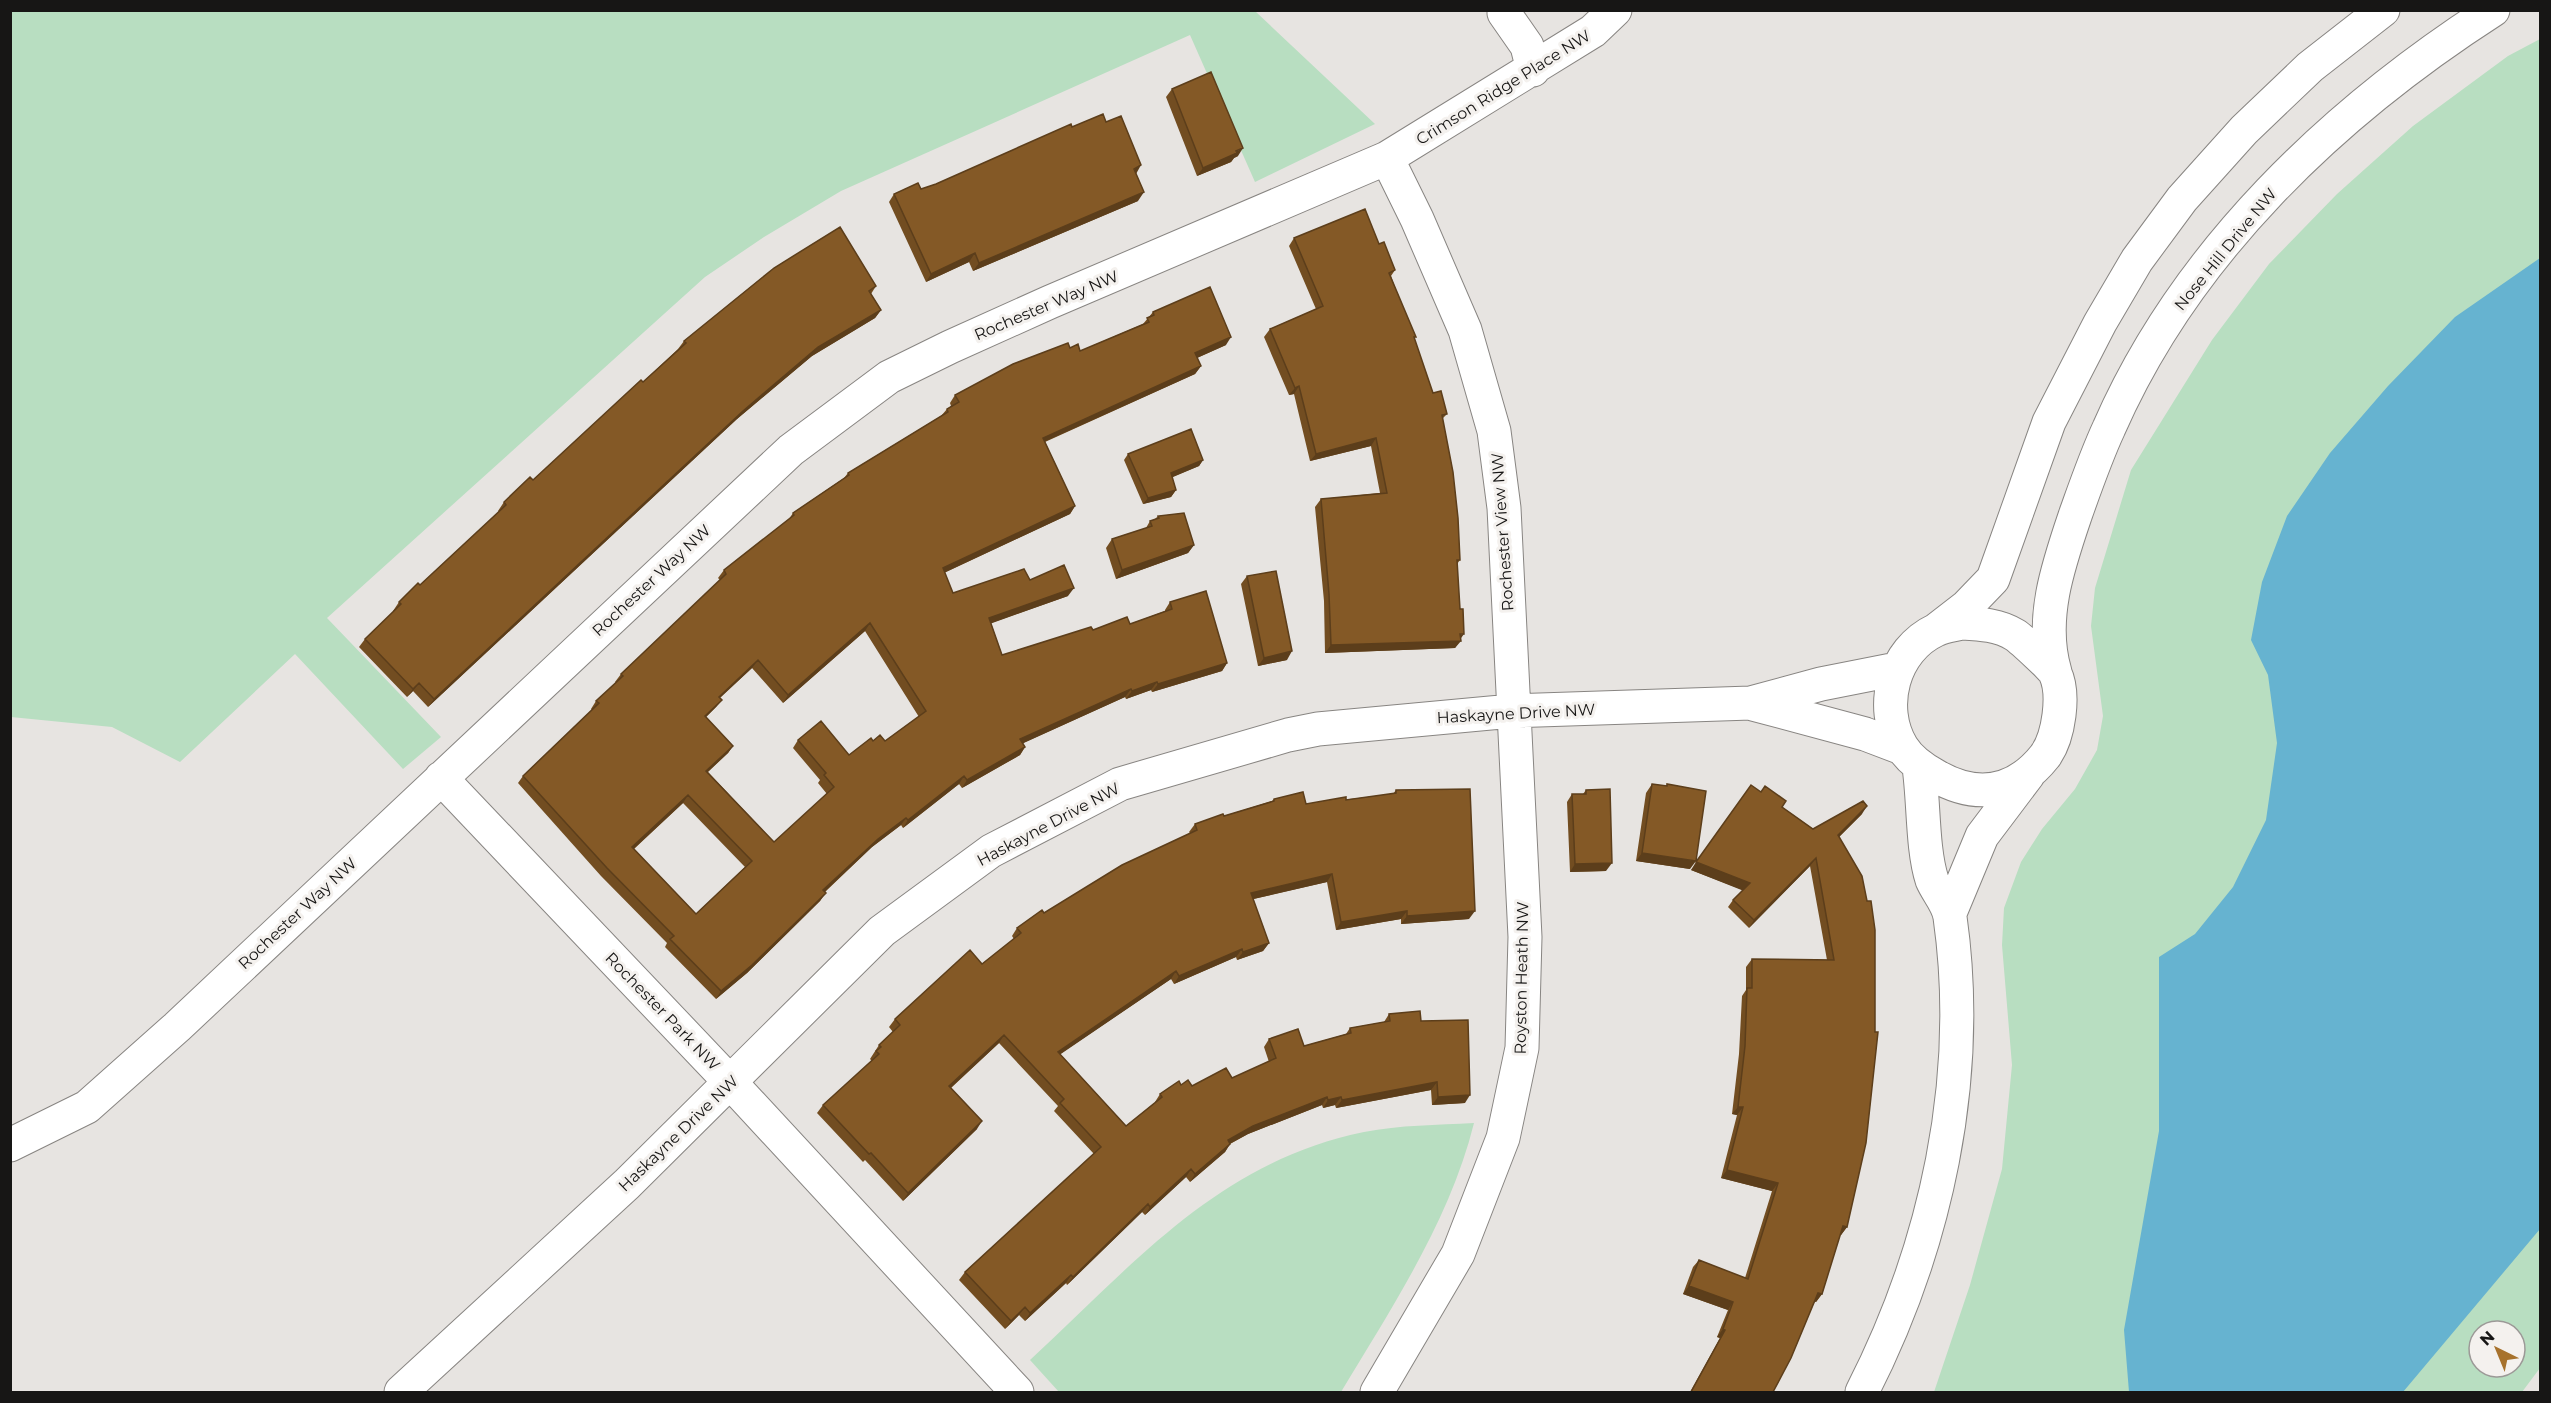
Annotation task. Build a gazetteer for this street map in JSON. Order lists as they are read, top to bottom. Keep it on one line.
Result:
{"streets":{"street":["Crimson Ridge Place NW","Nose Hill Drive NW","Rochester Way NW","Rochester View NW","Haskayne Drive NW","Royston Heath NW","Rochester Park NW"]},"crossings":[["Crimson Ridge Place NW","Rochester Way NW"],["Crimson Ridge Place NW","Rochester View NW"],["Nose Hill Drive NW","Haskayne Drive NW"],["Rochester Way NW","Rochester View NW"],["Rochester Way NW","Rochester Park NW"],["Rochester View NW","Haskayne Drive NW"],["Rochester View NW","Royston Heath NW"],["Haskayne Drive NW","Royston Heath NW"],["Haskayne Drive NW","Rochester Park NW"]],"north":"top left"}
